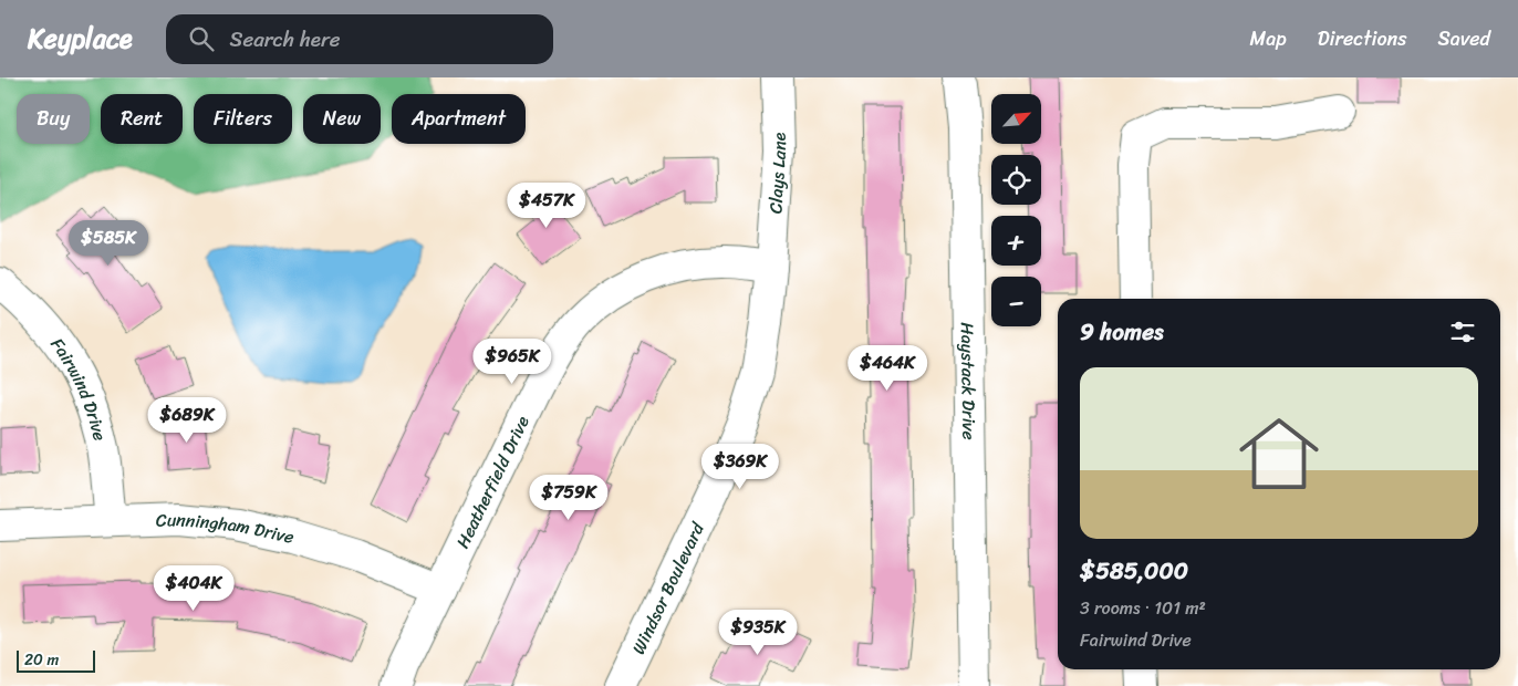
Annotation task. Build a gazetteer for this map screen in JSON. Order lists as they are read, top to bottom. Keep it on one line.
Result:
{"streets":{"street":["Clays Lane","Haystack Drive","Fairwind Drive","Heatherfield Drive","Cunningham Drive","Windsor Boulevard"]},"crossings":[["Clays Lane","Heatherfield Drive"],["Clays Lane","Windsor Boulevard"],["Fairwind Drive","Cunningham Drive"],["Heatherfield Drive","Cunningham Drive"],["Heatherfield Drive","Windsor Boulevard"]],"scale_bar":"20 m","north":"top right","page":{"header":"Keyplace","search":"Search here","nav":["Map","Directions","Saved"],"map_buttons":["+","−"],"chip":["Buy","Rent","Filters","New","Apartment"],"price":["$457K","$585K","$965K","$464K","$689K","$369K","$759K","$404K","$935K"],"heading":"9 homes","list":[{"name":"$585,000","note":"3 rooms · 101 m² · Fairwind Drive"}],"scale":"20 m"}}
